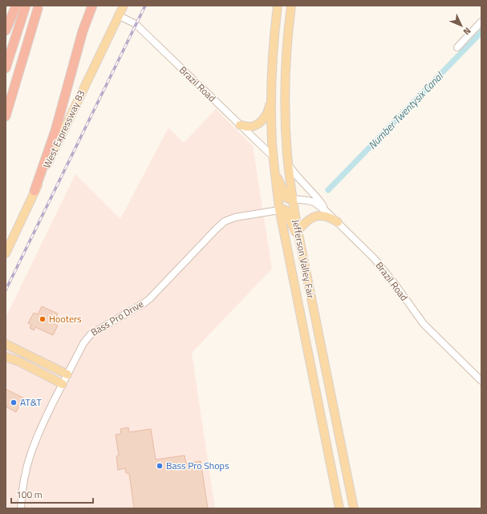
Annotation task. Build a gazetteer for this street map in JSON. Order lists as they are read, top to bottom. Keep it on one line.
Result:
{"streets":{"main road":["West Expressway 83","Jefferson Valley Fair"],"street":["Brazil Road","Bass Pro Drive"]},"crossings":[["Brazil Road","West Expressway 83"],["Brazil Road","Jefferson Valley Fair"]],"water":["Number Twentysix Canal"],"places":["Hooters","AT&T","Bass Pro Shops"],"scale_bar":"100 m","north":"bottom right"}
